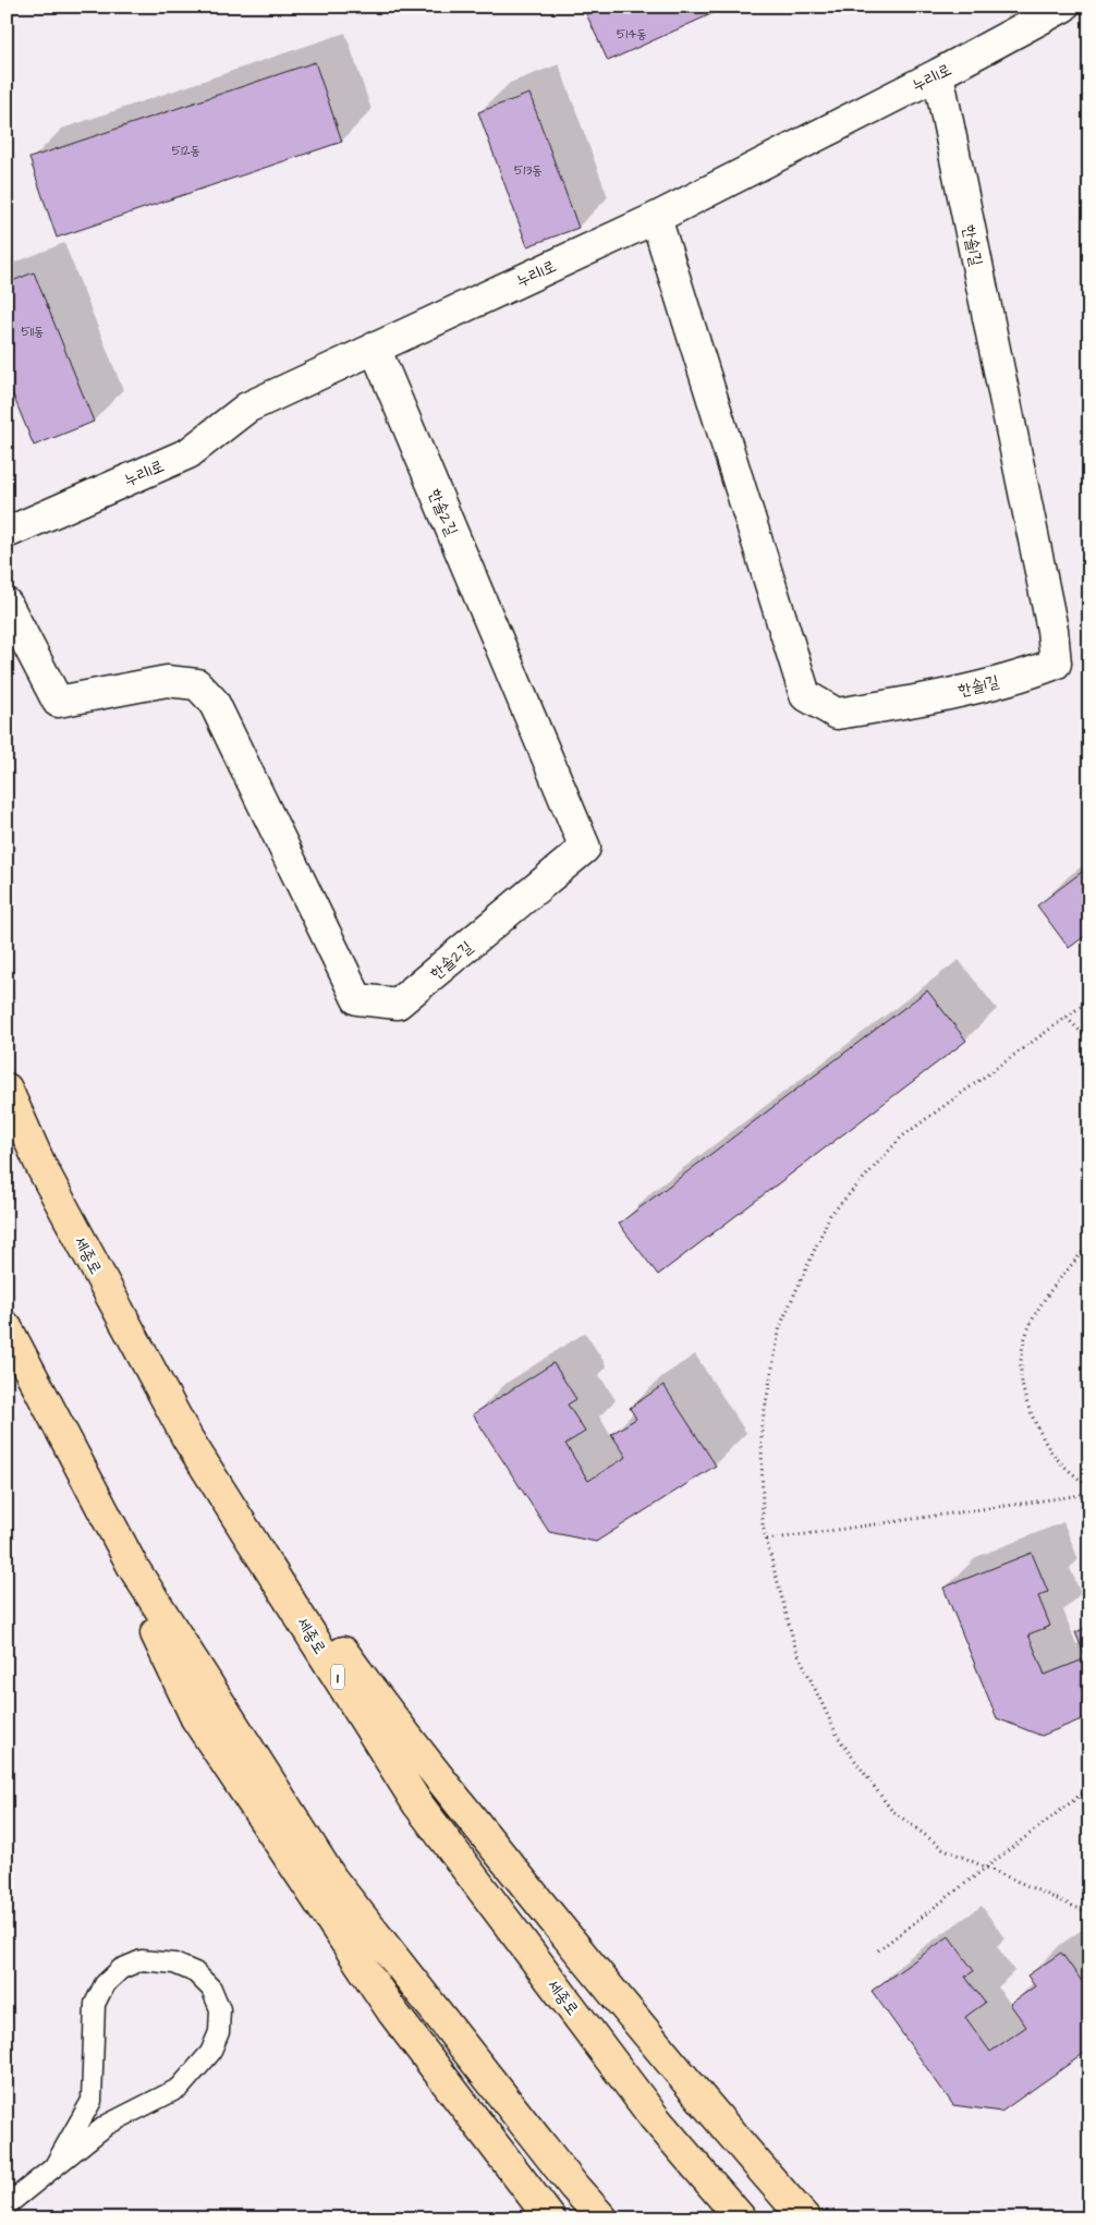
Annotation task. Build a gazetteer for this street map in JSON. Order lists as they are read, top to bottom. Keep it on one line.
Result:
{"streets":{"highway":["세종로","1"],"street":["누리1로","한솔1길","한솔2길"]},"crossings":[["누리1로","한솔1길"],["누리1로","한솔2길"]],"house_numbers":["514동","512동","513동","511동"]}
